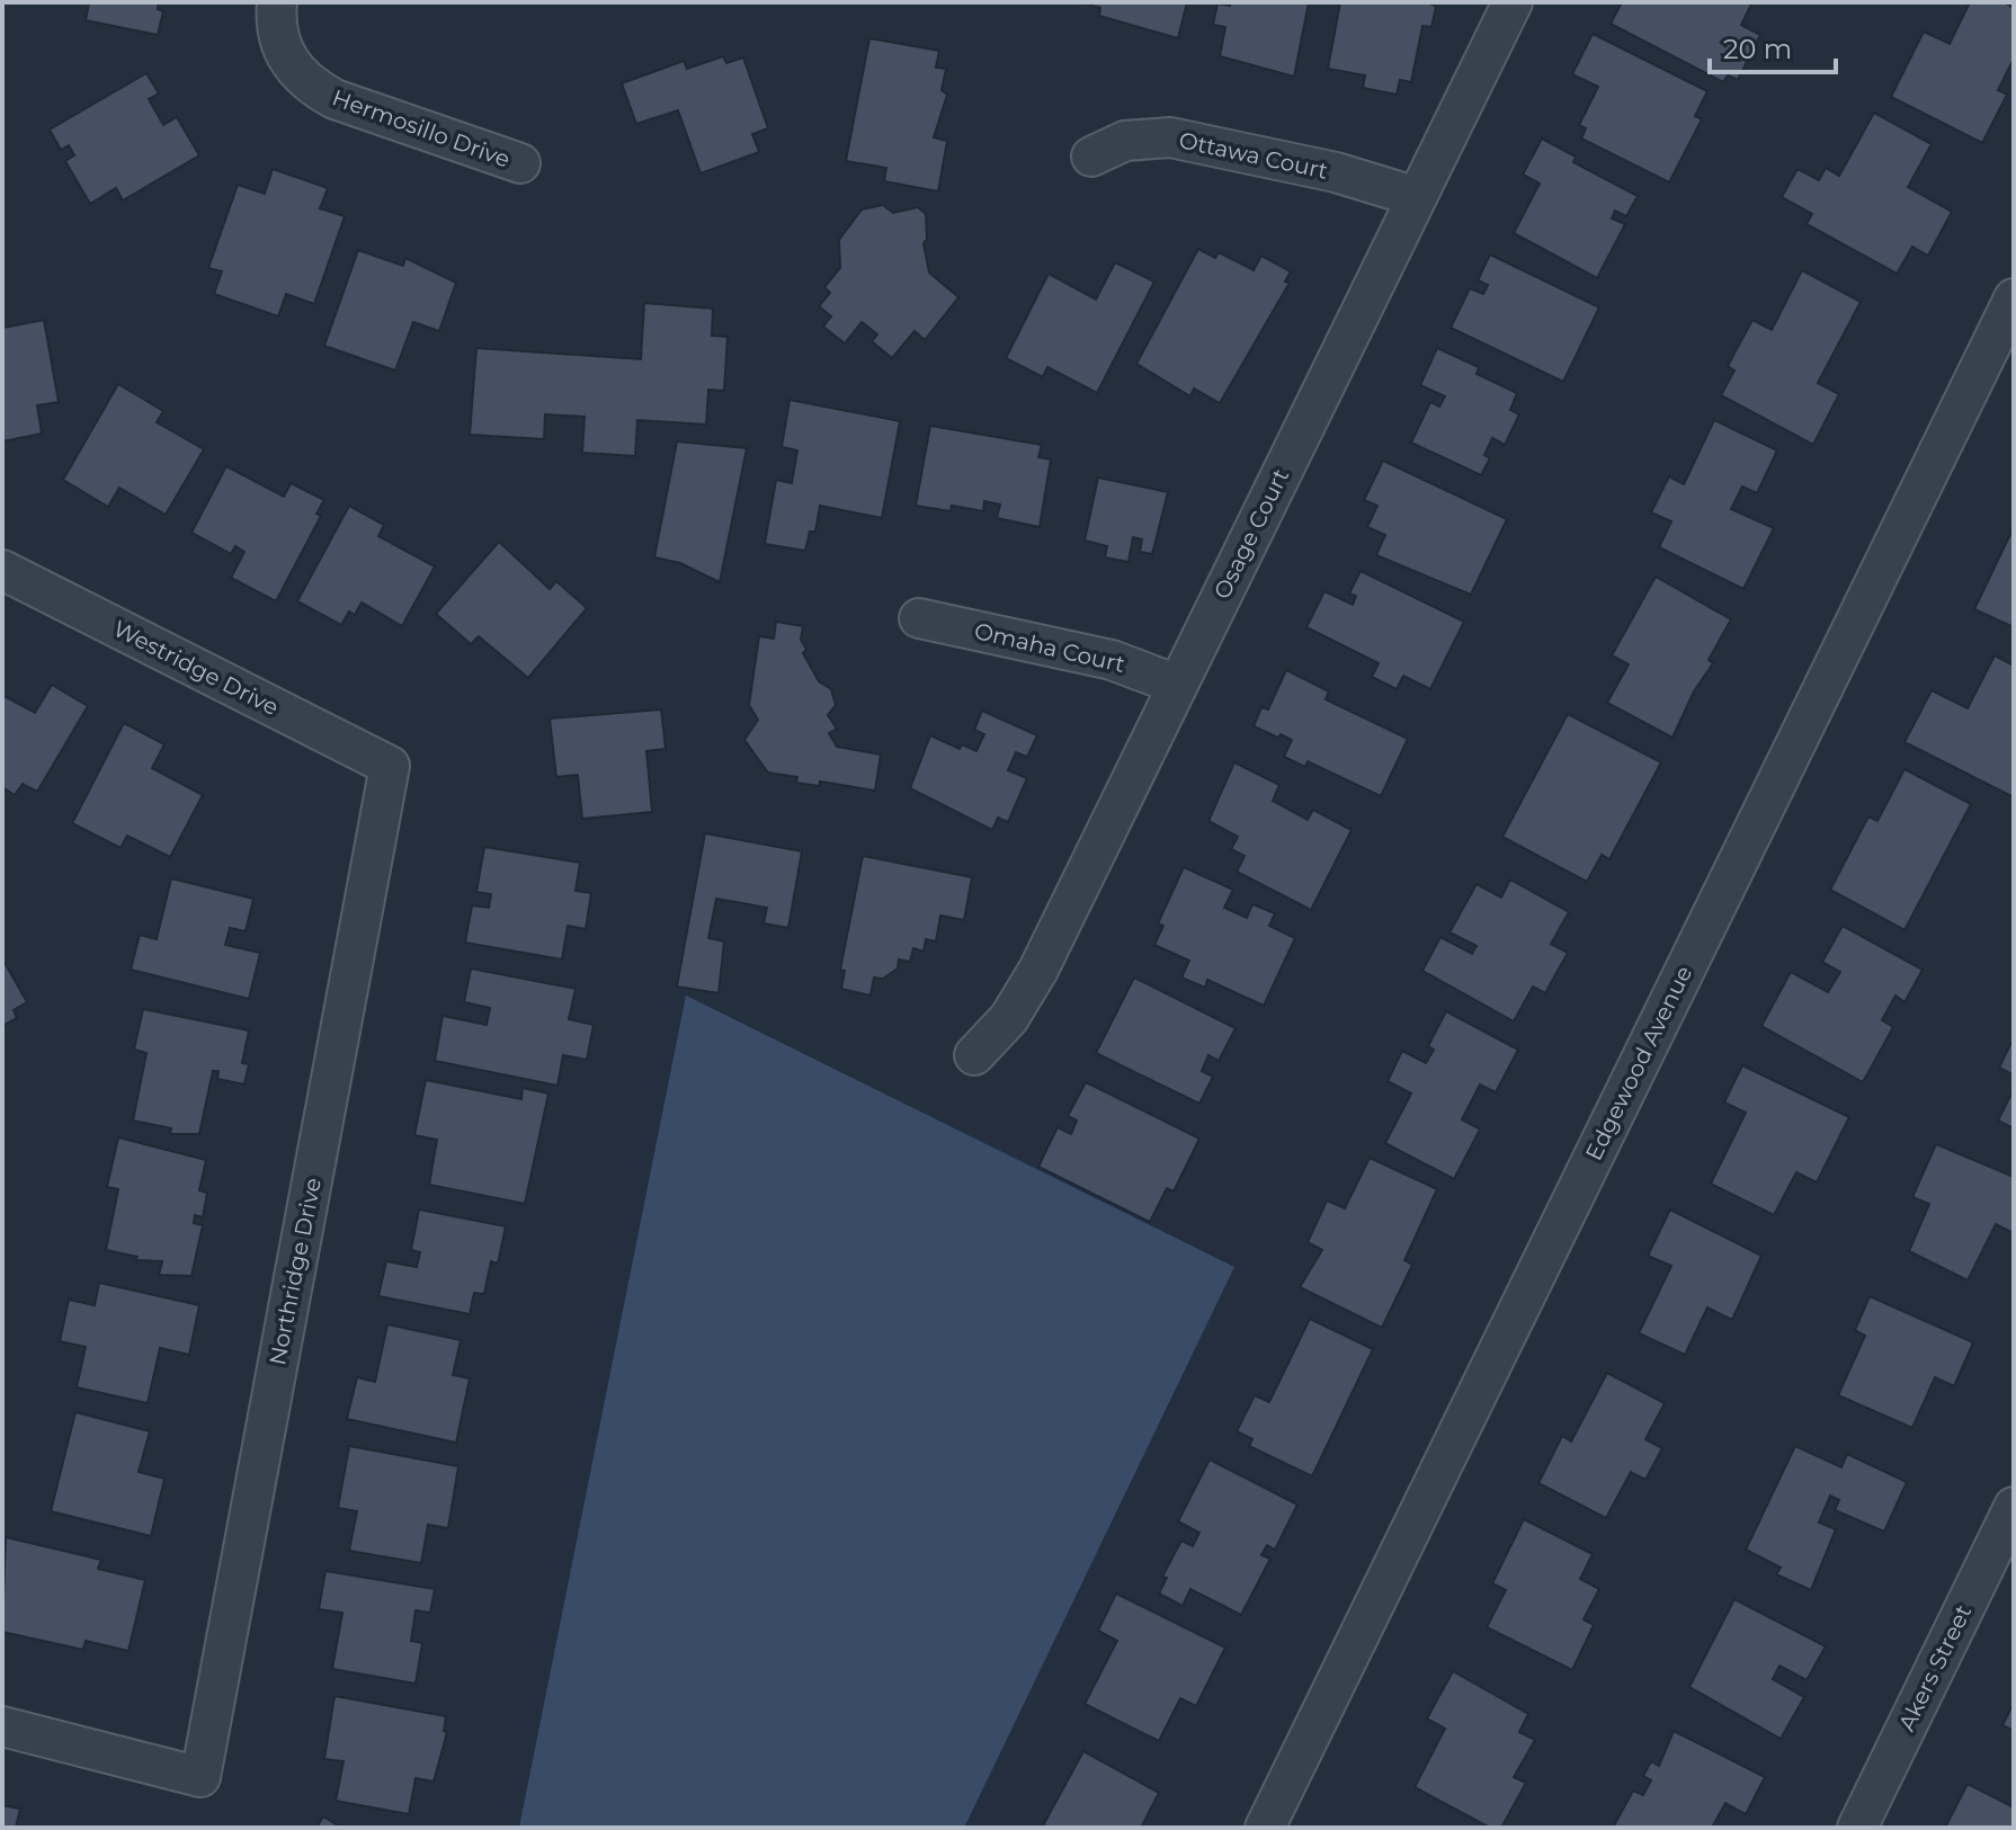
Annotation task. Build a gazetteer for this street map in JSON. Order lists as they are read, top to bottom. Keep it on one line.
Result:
{"streets":{"street":["Hermosillo Drive","Ottawa Court","Osage Court","Omaha Court","Westridge Drive","Edgewood Avenue","Northridge Drive","Akers Street"]},"crossings":[["Ottawa Court","Osage Court"],["Osage Court","Omaha Court"],["Westridge Drive","Northridge Drive"]],"scale_bar":"20 m"}
